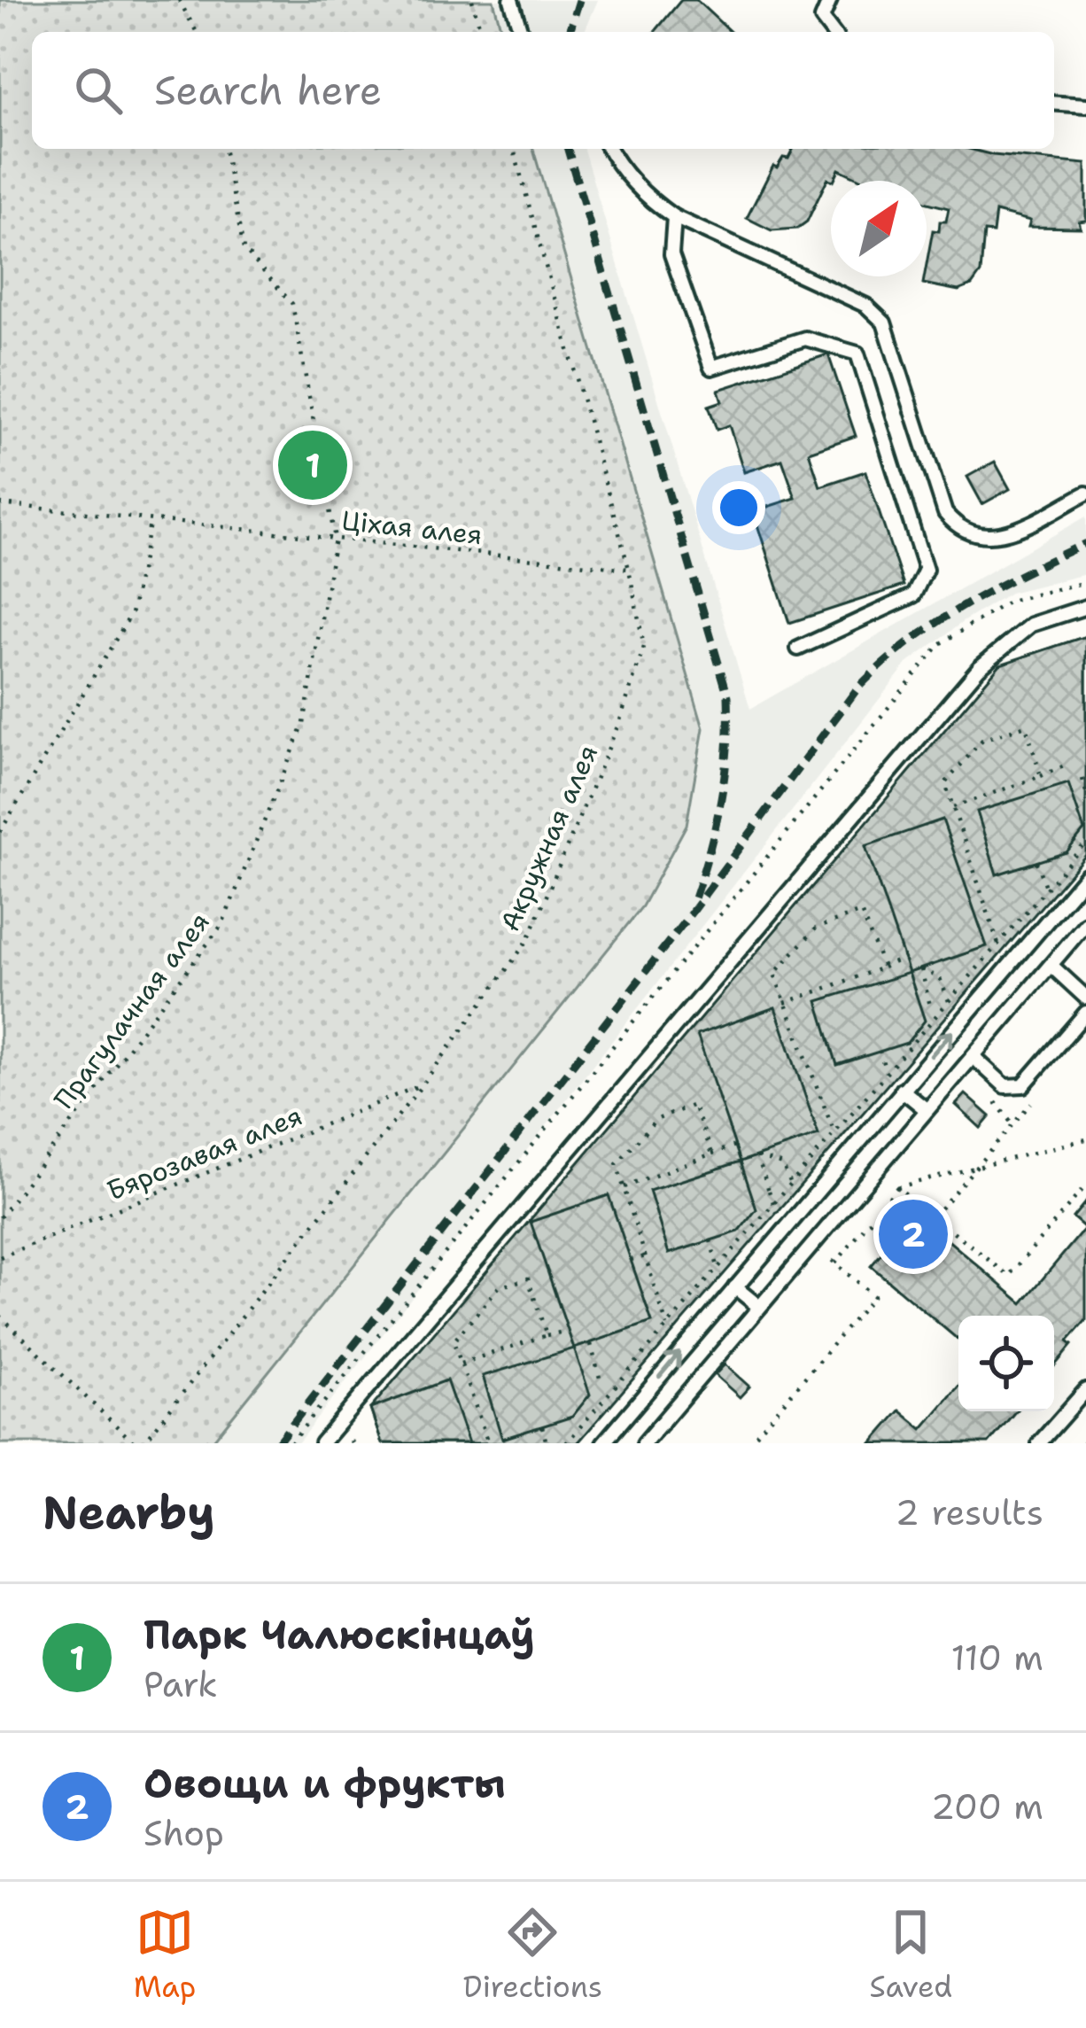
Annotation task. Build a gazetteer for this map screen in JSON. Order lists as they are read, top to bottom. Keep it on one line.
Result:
{"streets":{"path":["Ціхая алея","Акружная алея","Прагулачная алея","Бярозавая алея"]},"crossings":[["Ціхая алея","Акружная алея"],["Ціхая алея","Прагулачная алея"],["Акружная алея","Бярозавая алея"]],"north":"top right","page":{"search":"Search here","pins":["1","2"],"heading":["Nearby","2 results"],"list":[{"mark":"1","name":"Парк Чалюскінцаў","note":"Park","value":"110 m"},{"mark":"2","name":"Овощи и фрукты","note":"Shop","value":"200 m"}],"nav":["Map","Directions","Saved"]}}
